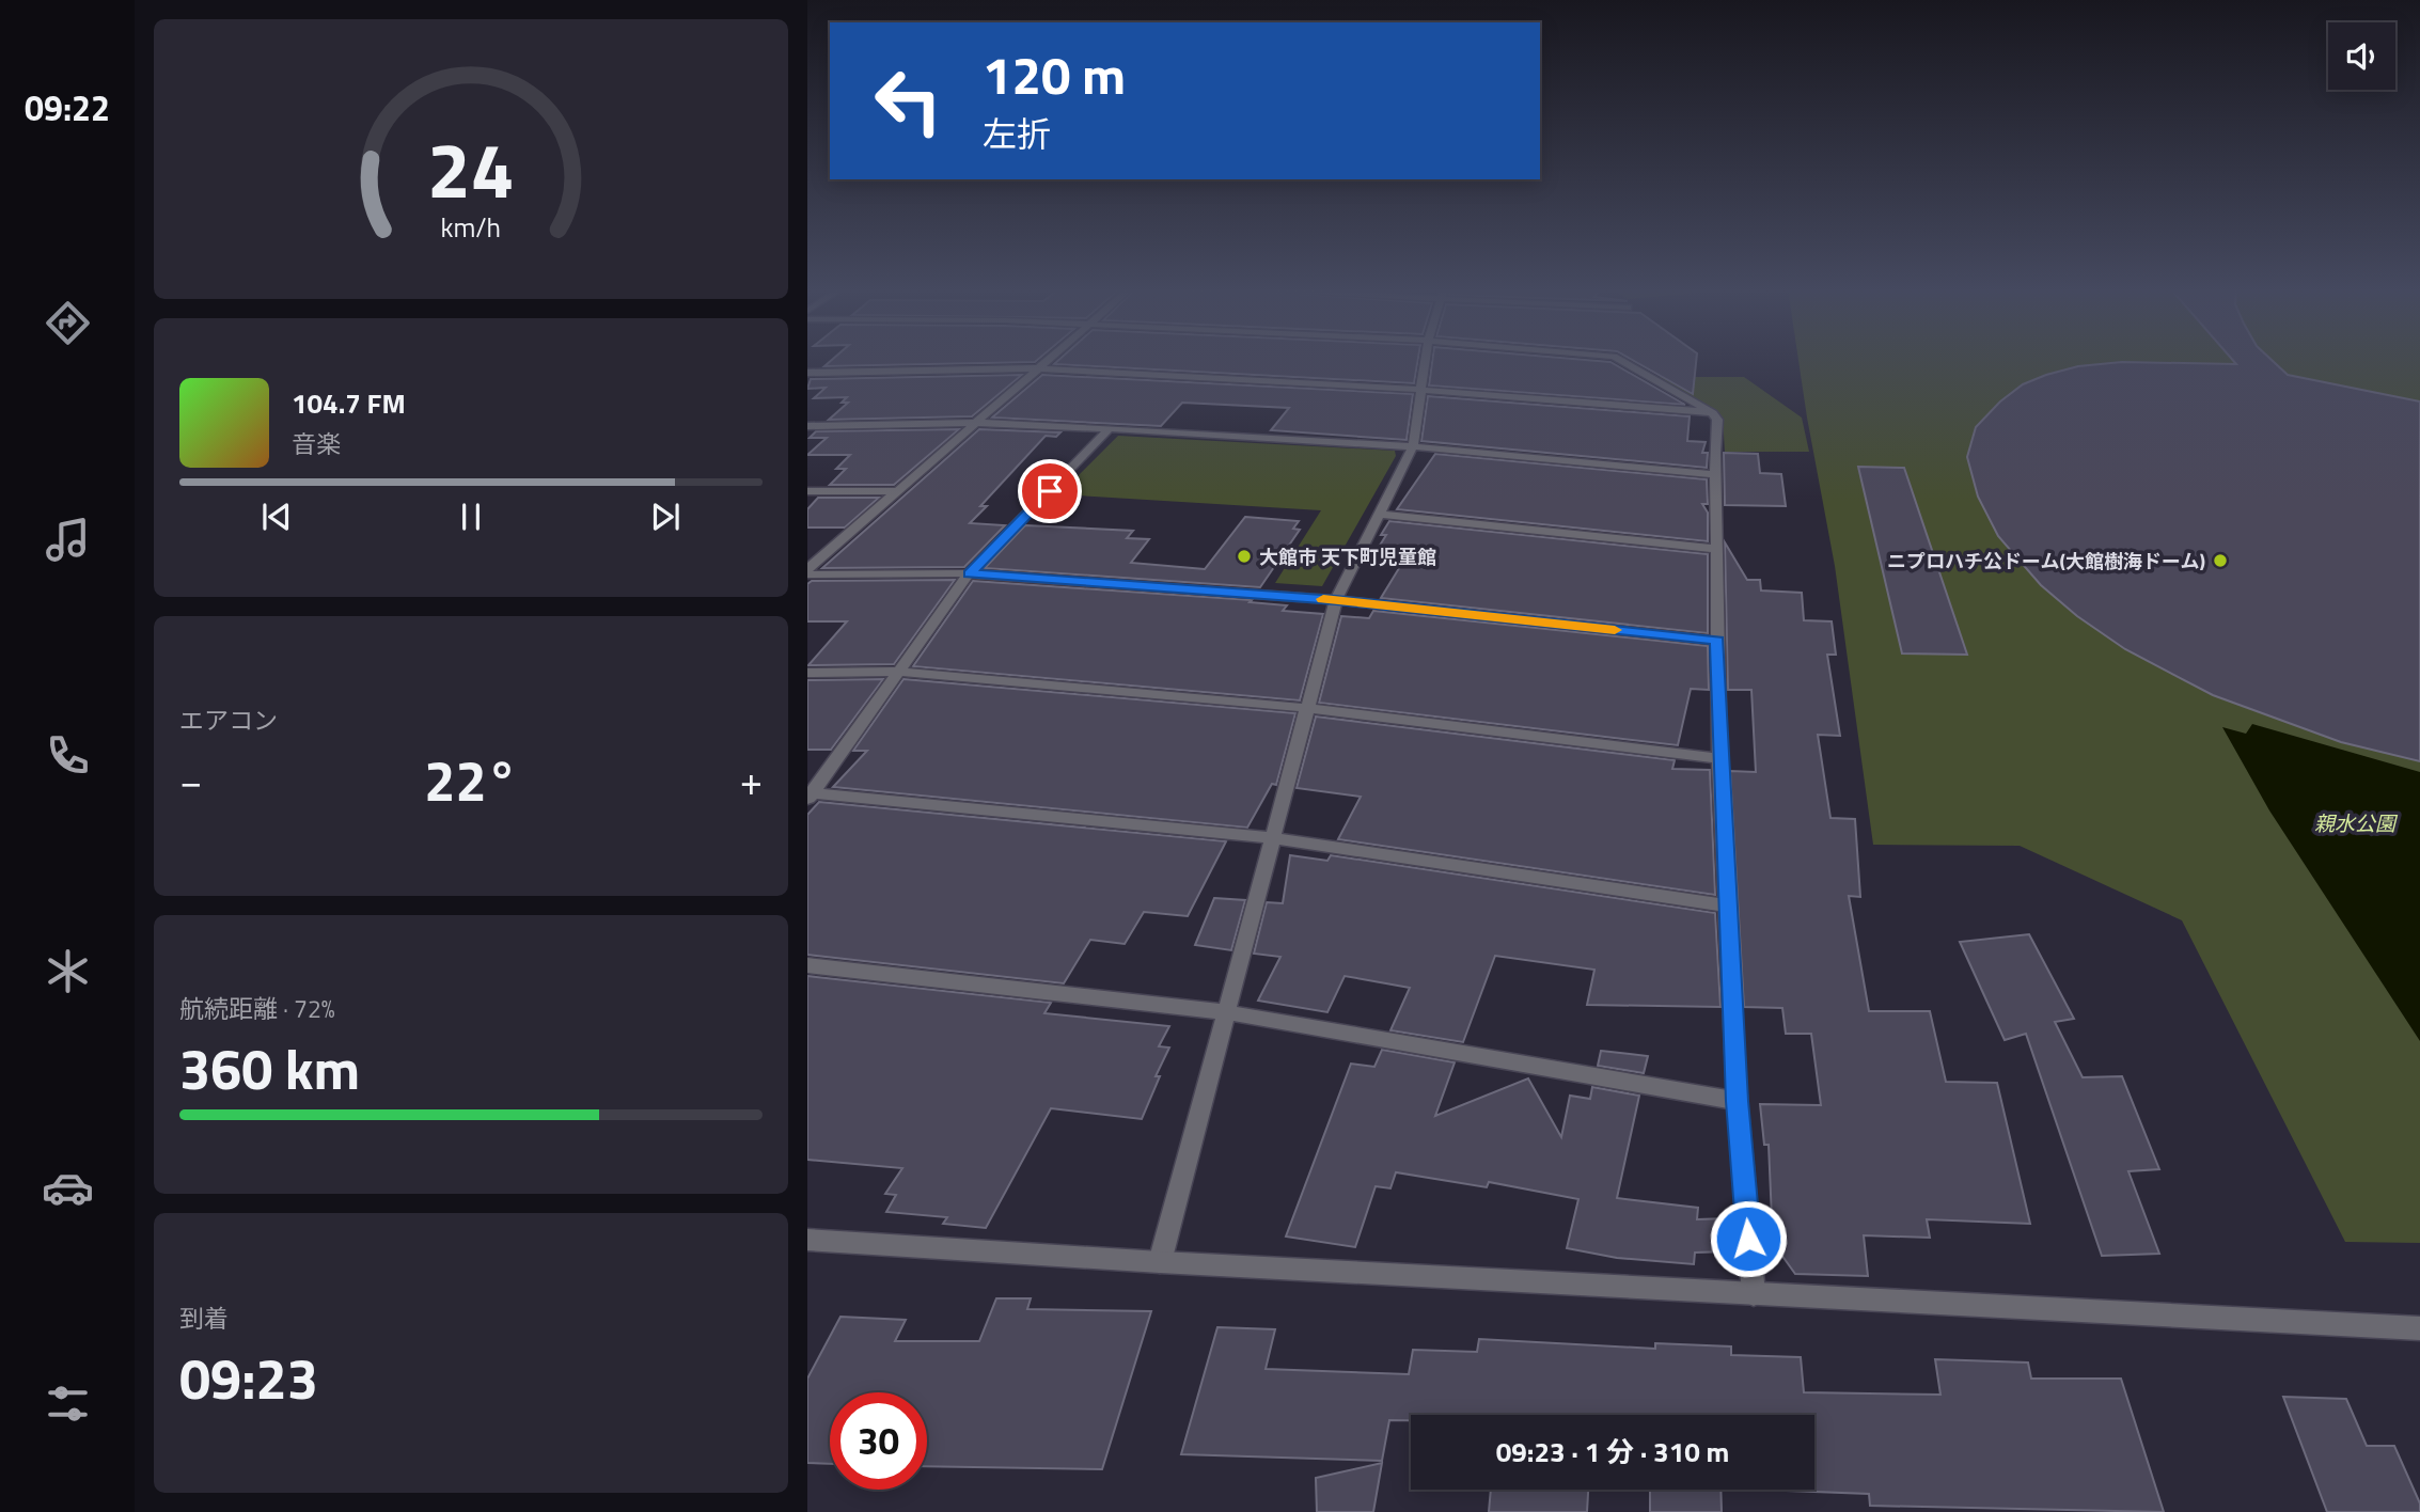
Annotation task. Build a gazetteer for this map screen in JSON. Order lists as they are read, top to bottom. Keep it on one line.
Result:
{"water":["親水公園"],"places":["大館市 天下町児童館","ニプロハチ公ドーム(大館樹海ドーム)"],"page":{"tabs":"09:22","turn":["120 m","左折"],"song":["104.7 FM","音楽"],"tile":["エアコン",["航続距離 · 72%","360 km"],["到着","09:23"]],"heat":["−","22°","+"],"limit":"30","trip":"09:23 · 1 分 · 310 m","gauge":["24","km/h"]}}
